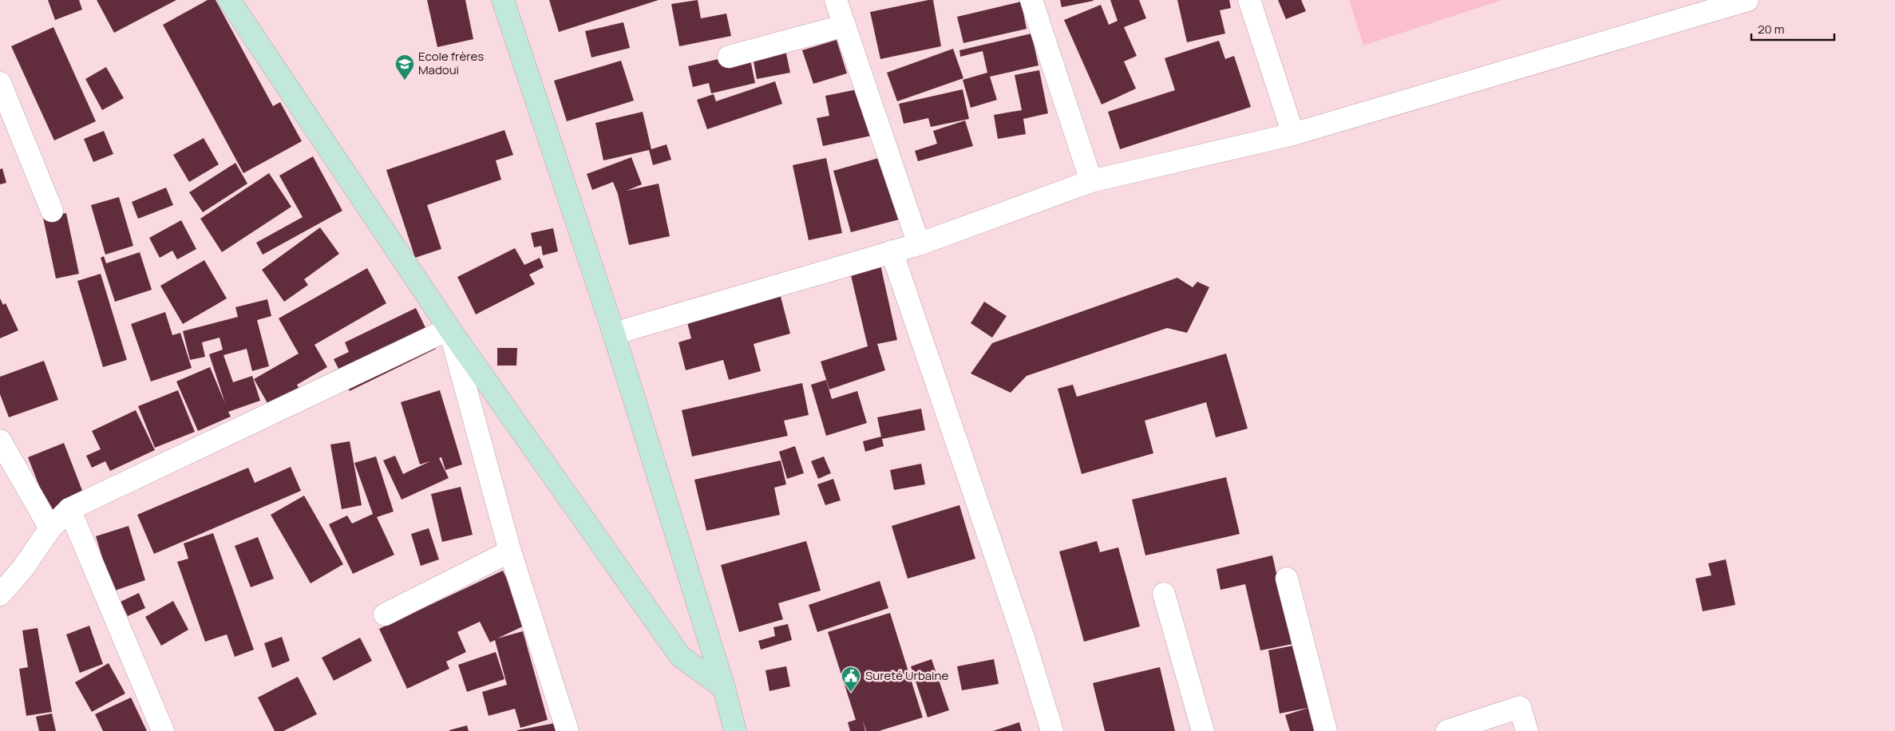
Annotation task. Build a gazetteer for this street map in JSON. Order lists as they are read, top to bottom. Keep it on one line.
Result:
{"places":{"school or university":["Ecole frères Madoui"],"public building":["Sureté Urbaine"]},"scale_bar":"20 m"}
